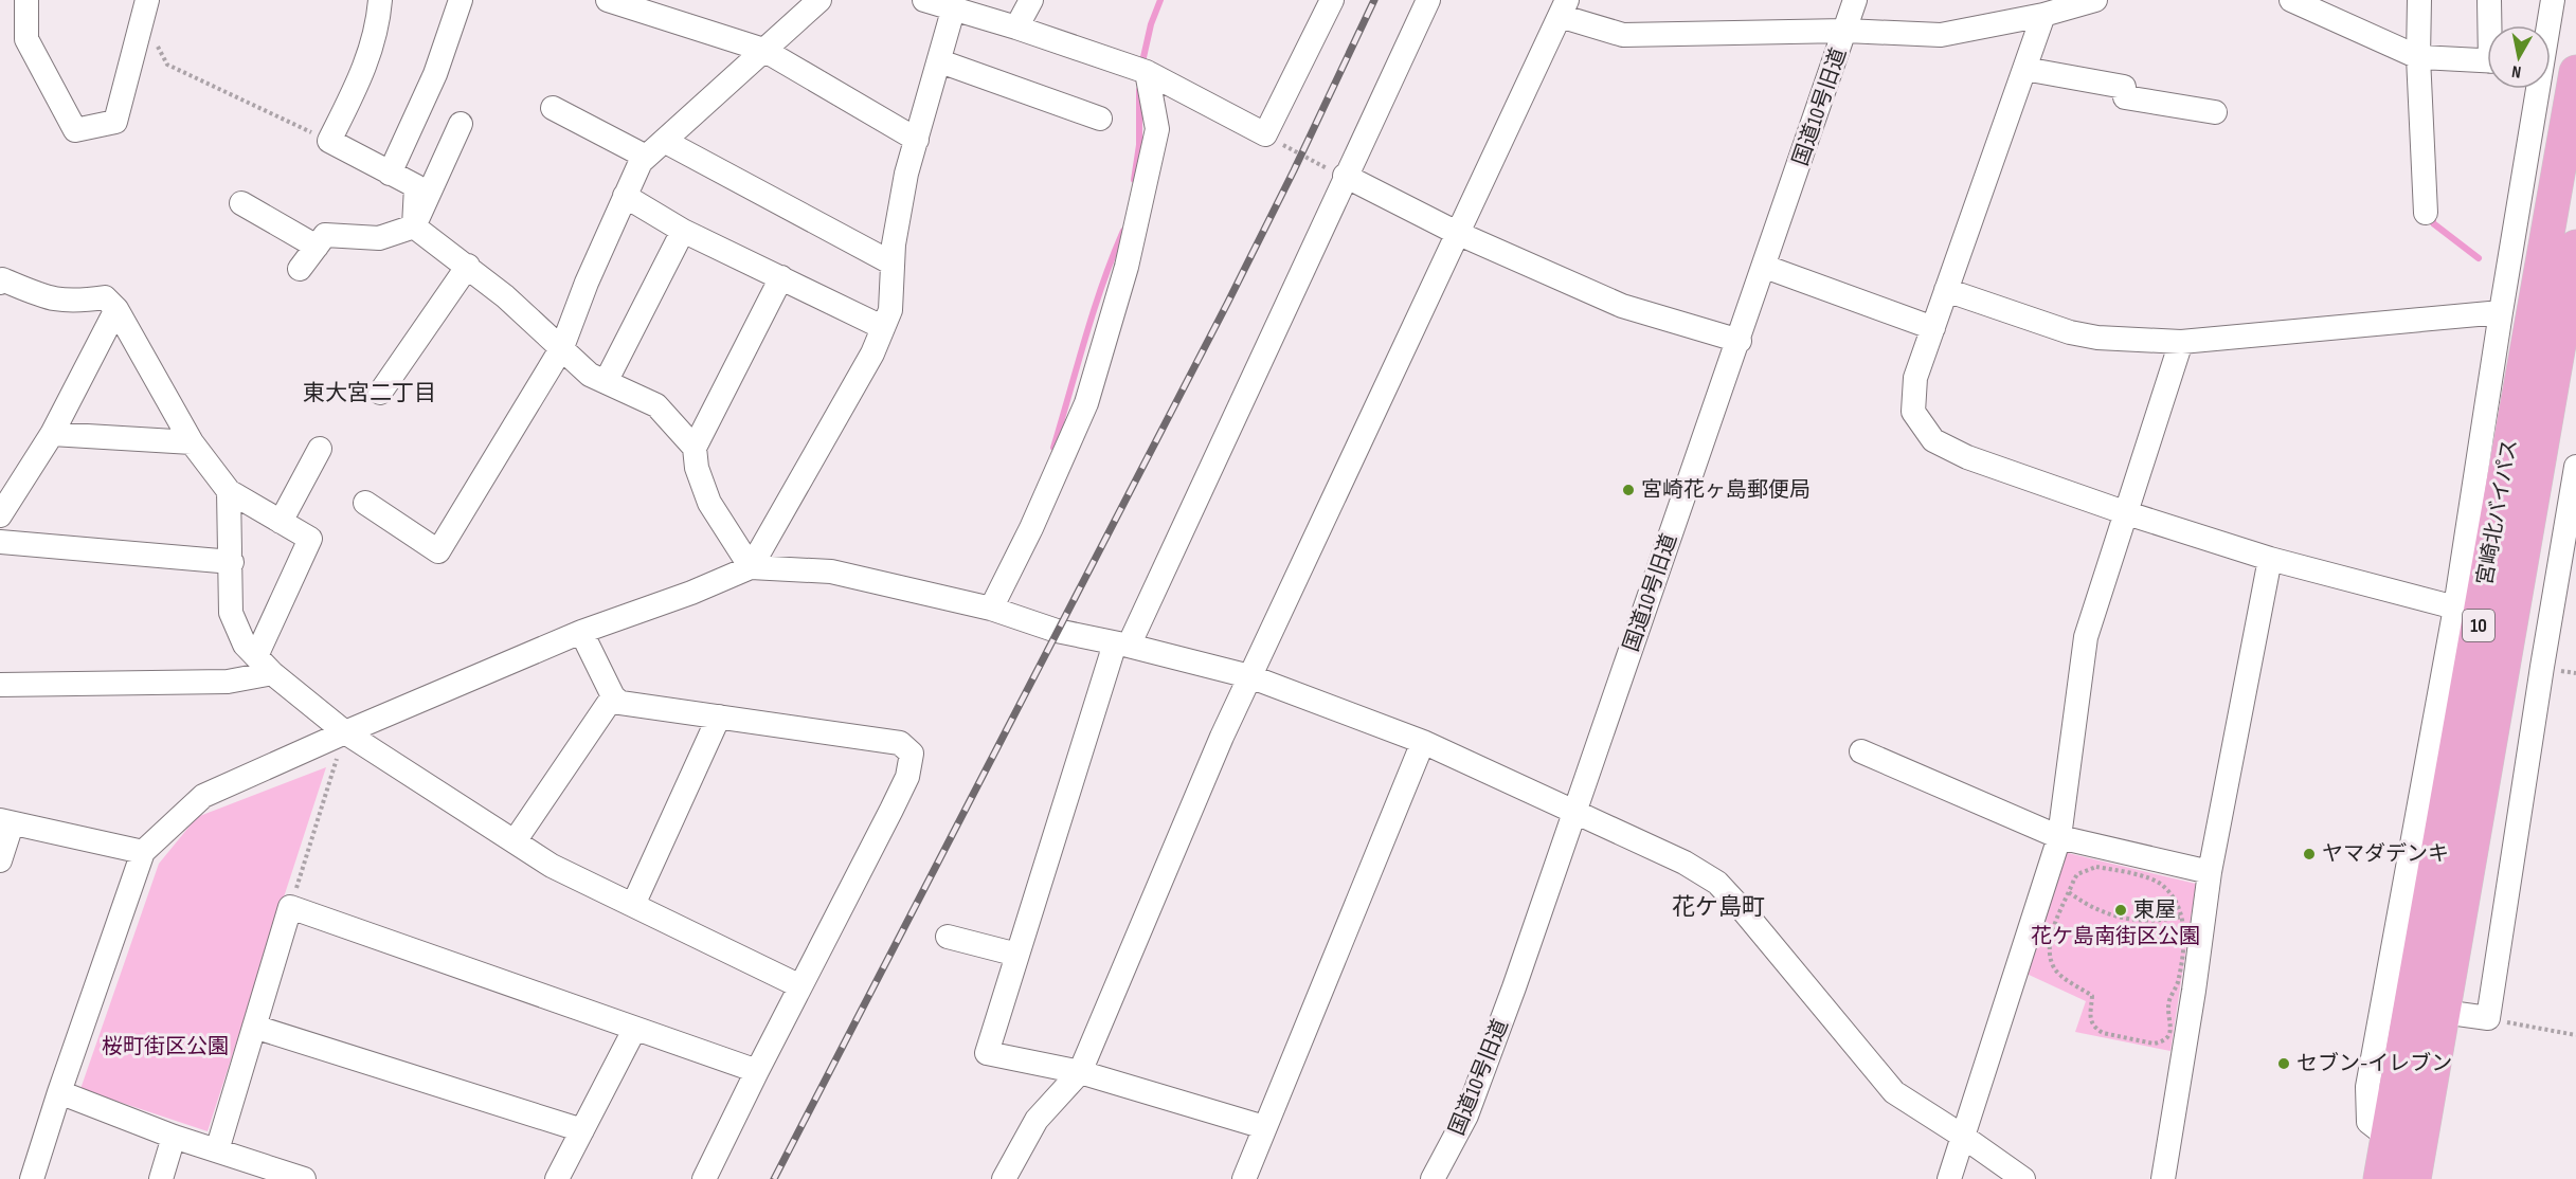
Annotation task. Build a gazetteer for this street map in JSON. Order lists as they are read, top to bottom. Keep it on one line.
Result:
{"streets":{"highway":["宮崎北バイパス","10"],"street":["国道10号旧道"]},"districts":["東大宮二丁目","花ケ島町"],"parks":["花ケ島南街区公園","桜町街区公園"],"places":["宮崎花ヶ島郵便局","ヤマダデンキ","東屋","セブン-イレブン"],"north":"bottom"}
